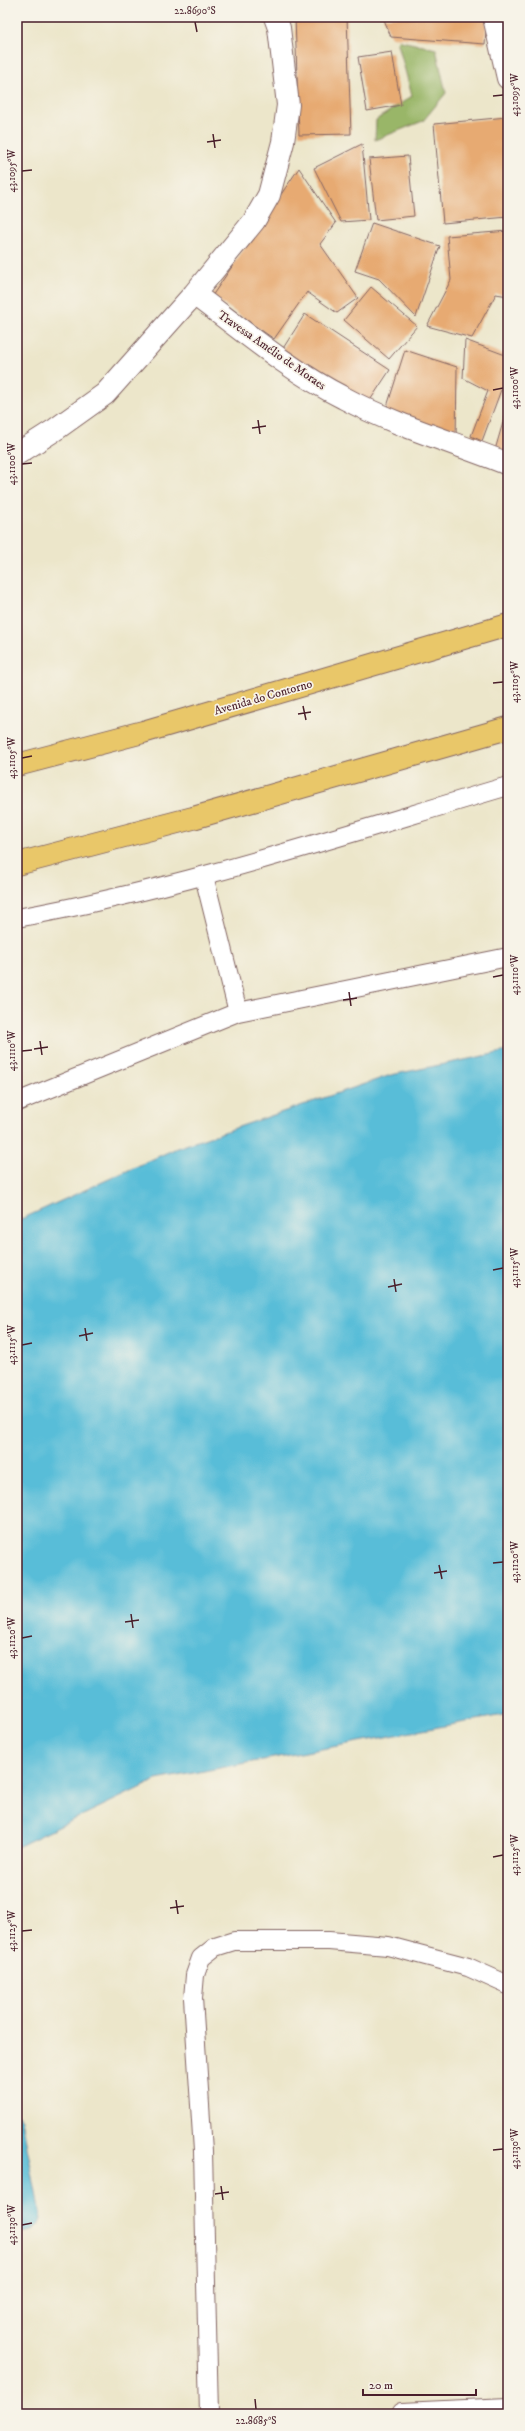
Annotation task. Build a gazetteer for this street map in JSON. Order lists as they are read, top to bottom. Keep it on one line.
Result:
{"streets":{"highway":["Avenida do Contorno"],"street":["Travessa Amélio de Moraes"]},"scale_bar":"20 m","coordinates":["22.8690°S","43.1095°W","43.1100°W","43.1105°W","43.1110°W","43.1115°W","43.1120°W","43.1125°W","43.1130°W","22.8685°S"]}
